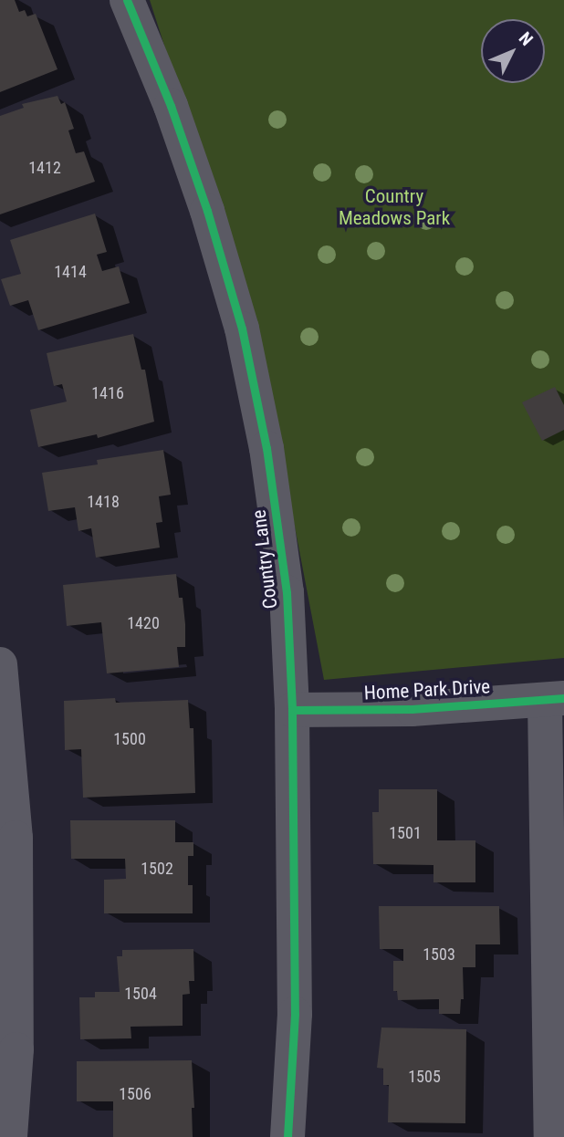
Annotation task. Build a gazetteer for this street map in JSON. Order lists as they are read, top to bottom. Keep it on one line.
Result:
{"streets":{"street":["Country Lane","Home Park Drive"]},"crossings":[["Country Lane","Home Park Drive"]],"parks":["Country Meadows Park"],"house_numbers":["1412","1414","1416","1418","1420","1500","1501","1502","1503","1504","1505","1506"],"north":"top right"}
